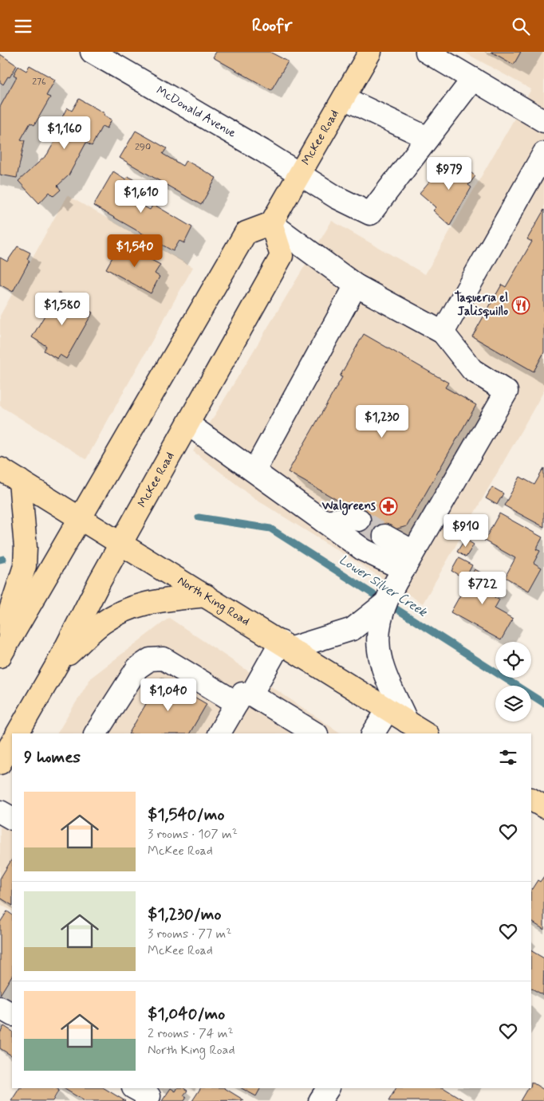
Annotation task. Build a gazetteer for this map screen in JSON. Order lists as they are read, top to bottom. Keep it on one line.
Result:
{"streets":{"main road":["McKee Road","North King Road"],"street":["McDonald Avenue"]},"crossings":[["McDonald Avenue","McKee Road"],["McKee Road","North King Road"]],"water":["Lower Silver Creek"],"places":{"restaurant":["Taqueria el Jalisquillo"],"pharmacy":["Walgreens"]},"house_numbers":["276","290"],"page":{"header":"Roofr","price":["$1,160","$979","$1,610","$1,540","$1,580","$1,230","$910","$722","$1,040"],"heading":"9 homes","list":[{"name":"$1,540/mo","note":"3 rooms · 107 m² · McKee Road"},{"name":"$1,230/mo","note":"3 rooms · 77 m² · McKee Road"},{"name":"$1,040/mo","note":"2 rooms · 74 m² · North King Road"}]}}
